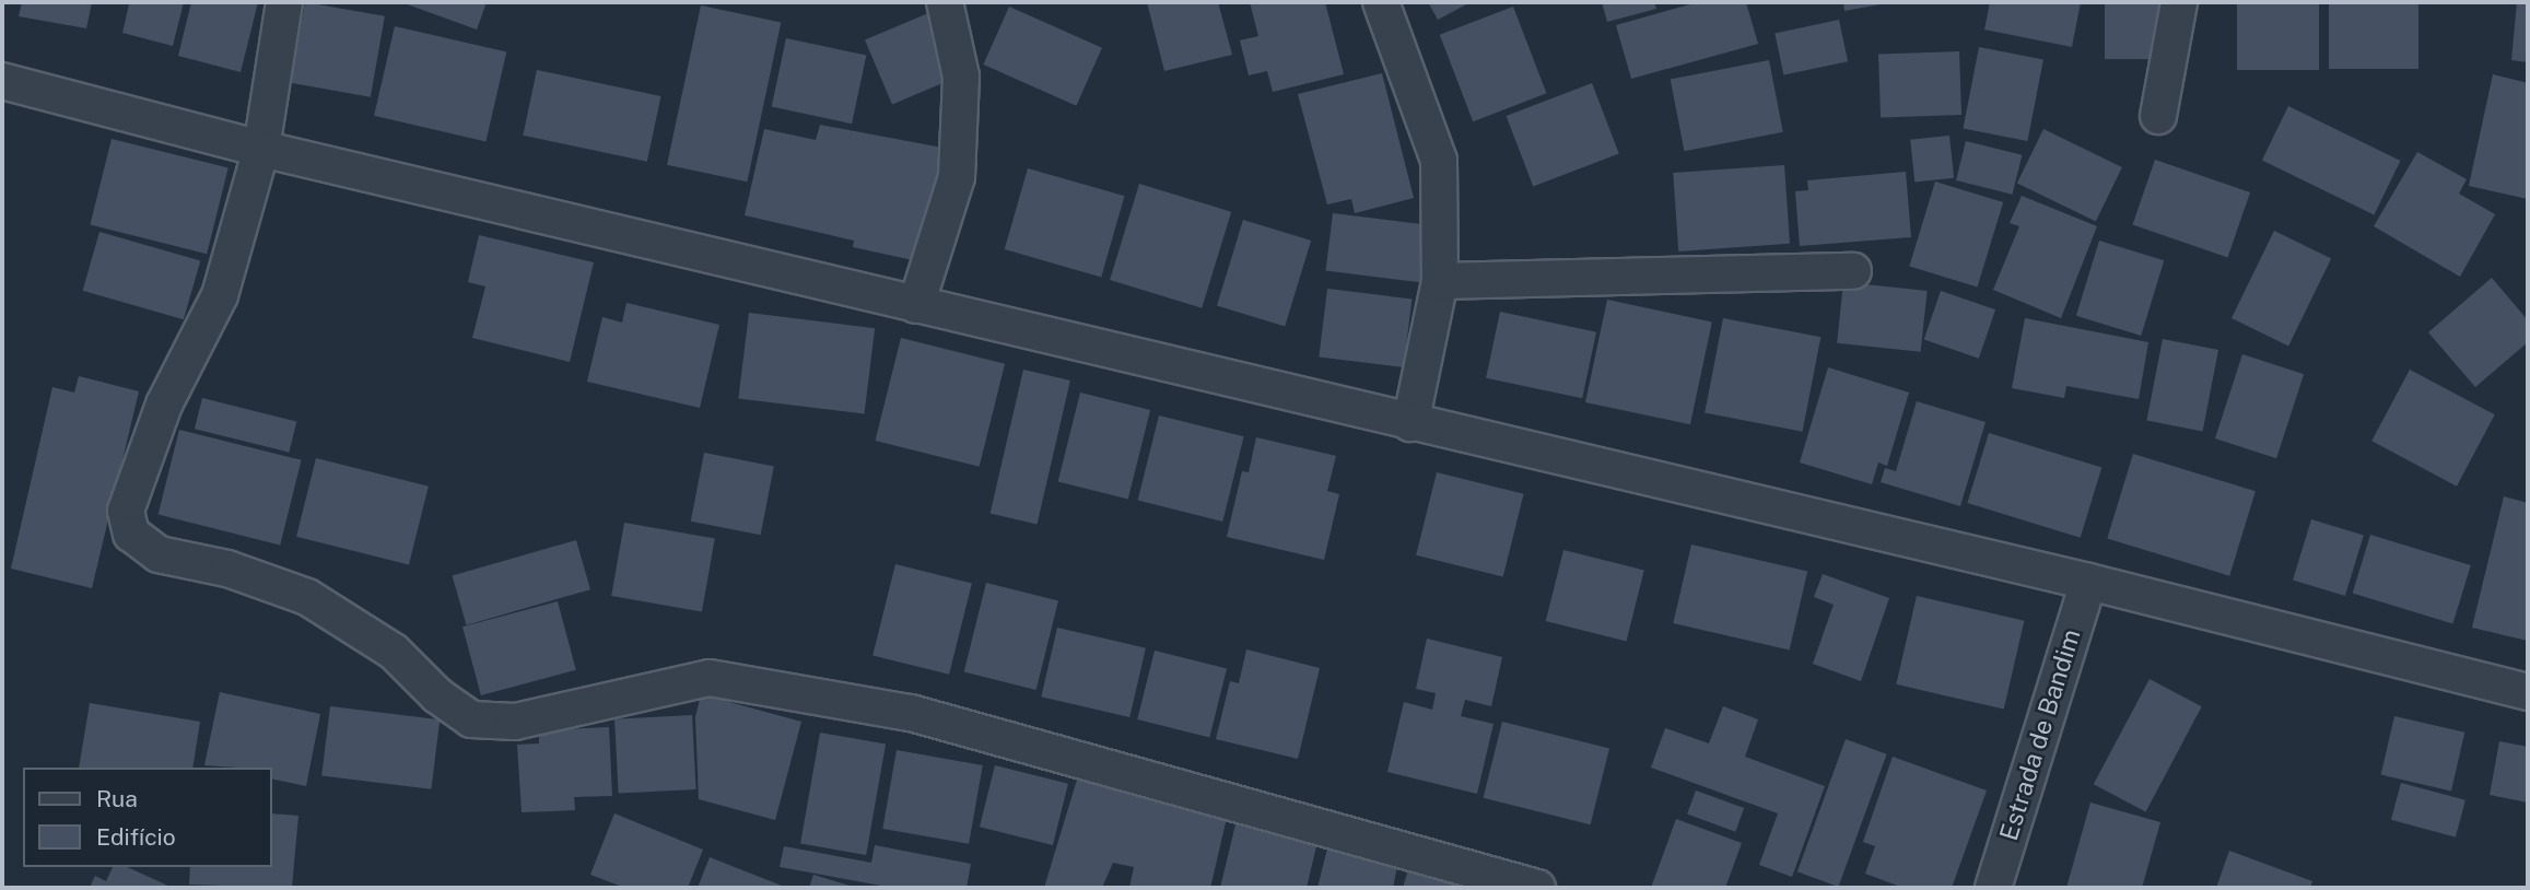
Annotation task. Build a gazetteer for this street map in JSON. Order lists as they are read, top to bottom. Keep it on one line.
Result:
{"streets":{"street":["Estrada de Bandim"]},"legend":["Rua","Edifício"]}
